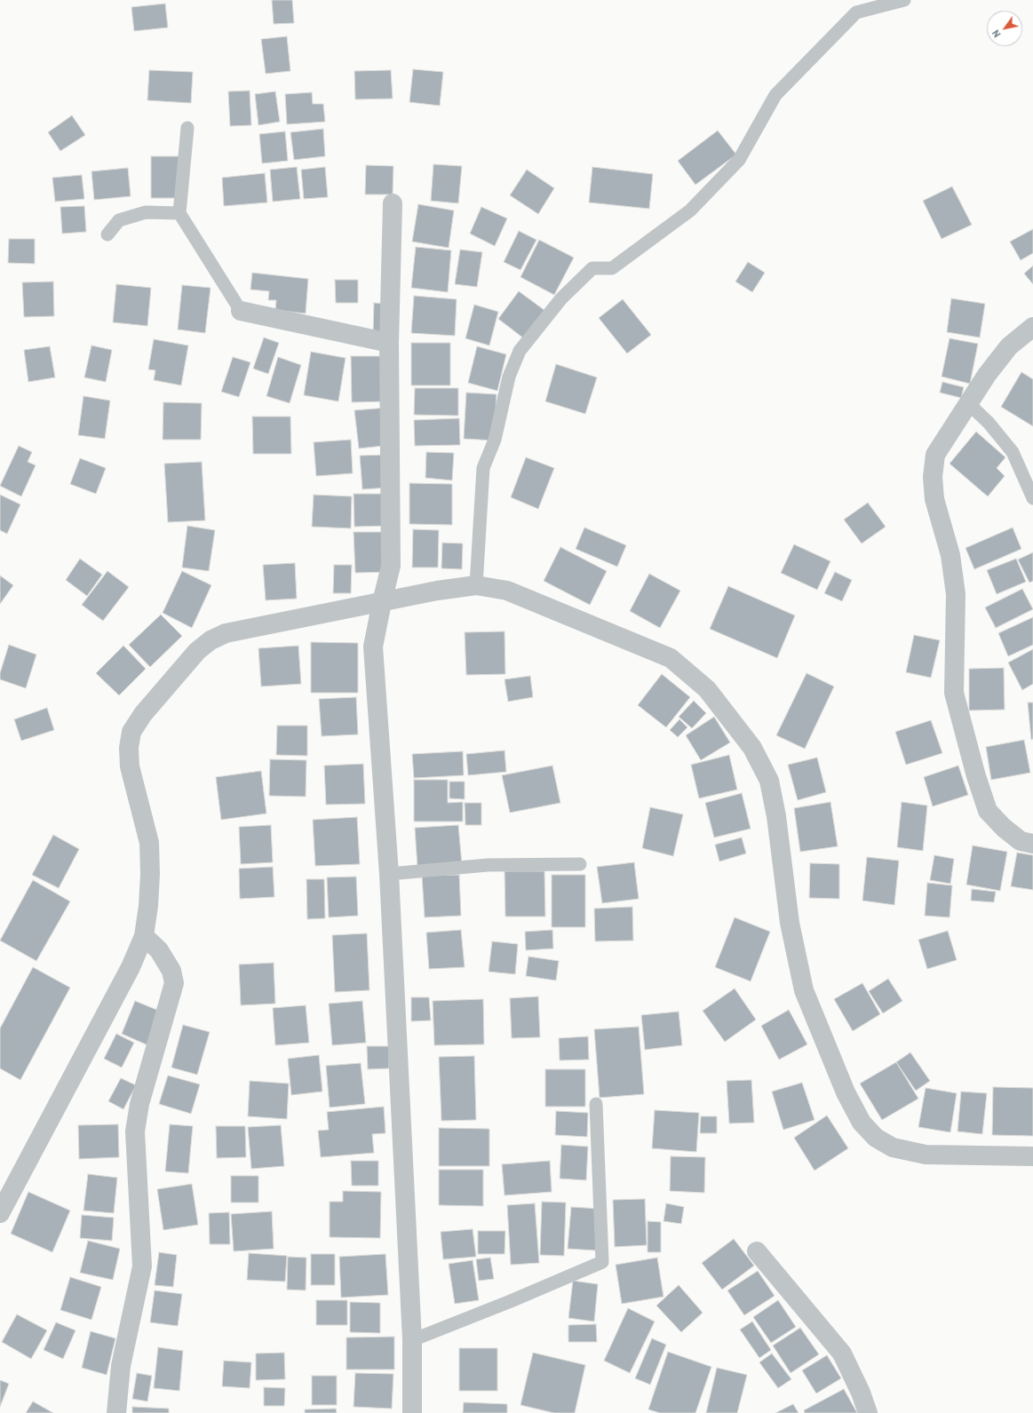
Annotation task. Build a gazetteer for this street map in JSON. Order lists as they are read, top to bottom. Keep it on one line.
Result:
{"north":"bottom left"}
